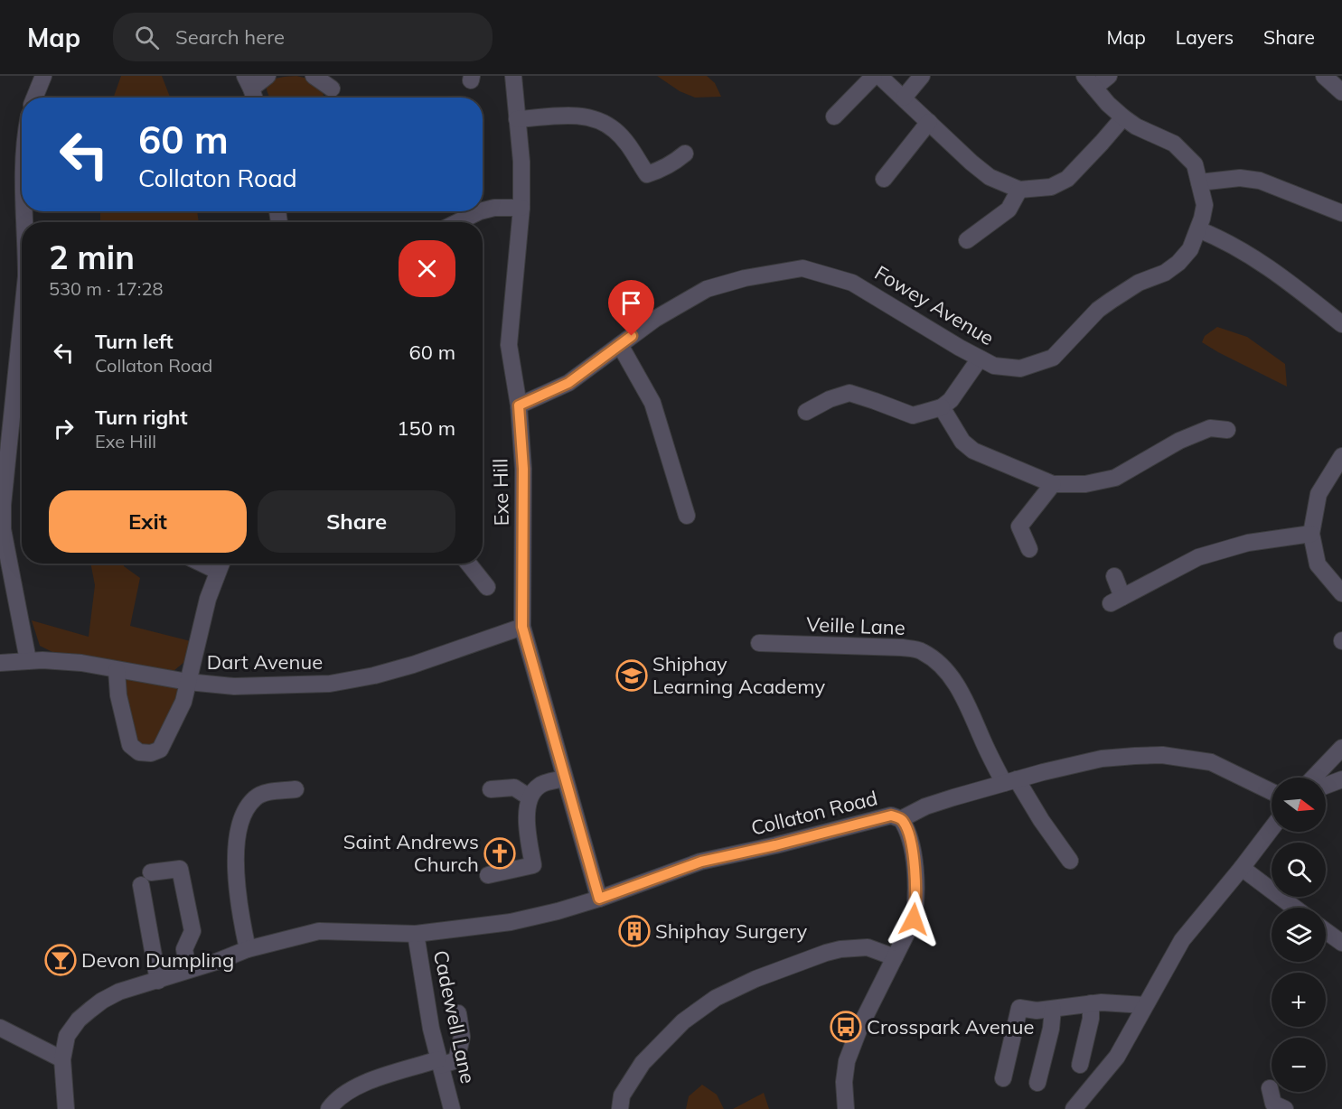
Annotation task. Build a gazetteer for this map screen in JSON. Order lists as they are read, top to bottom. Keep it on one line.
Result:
{"streets":{"street":["Fowey Avenue","Exe Hill","Veille Lane","Dart Avenue","Collaton Road","Cadewell Lane"]},"crossings":[["Fowey Avenue","Exe Hill"],["Exe Hill","Dart Avenue"],["Exe Hill","Collaton Road"],["Veille Lane","Collaton Road"],["Collaton Road","Cadewell Lane"]],"places":{"school or university":["Shiphay Learning Academy"],"church":["Saint Andrews Church"],"building":["Shiphay Surgery"],"bar":["Devon Dumpling"],"bus stop":["Crosspark Avenue"]},"north":"right","page":{"header":"Map","search":"Search here","nav":["Map","Layers","Share"],"turn":["60 m","Collaton Road"],"heading":["2 min","530 m · 17:28"],"list":[{"name":"Turn left","note":"Collaton Road","value":"60 m"},{"name":"Turn right","note":"Exe Hill","value":"150 m"}],"buttons":["Exit","Share"],"map_buttons":["+","−"]}}
